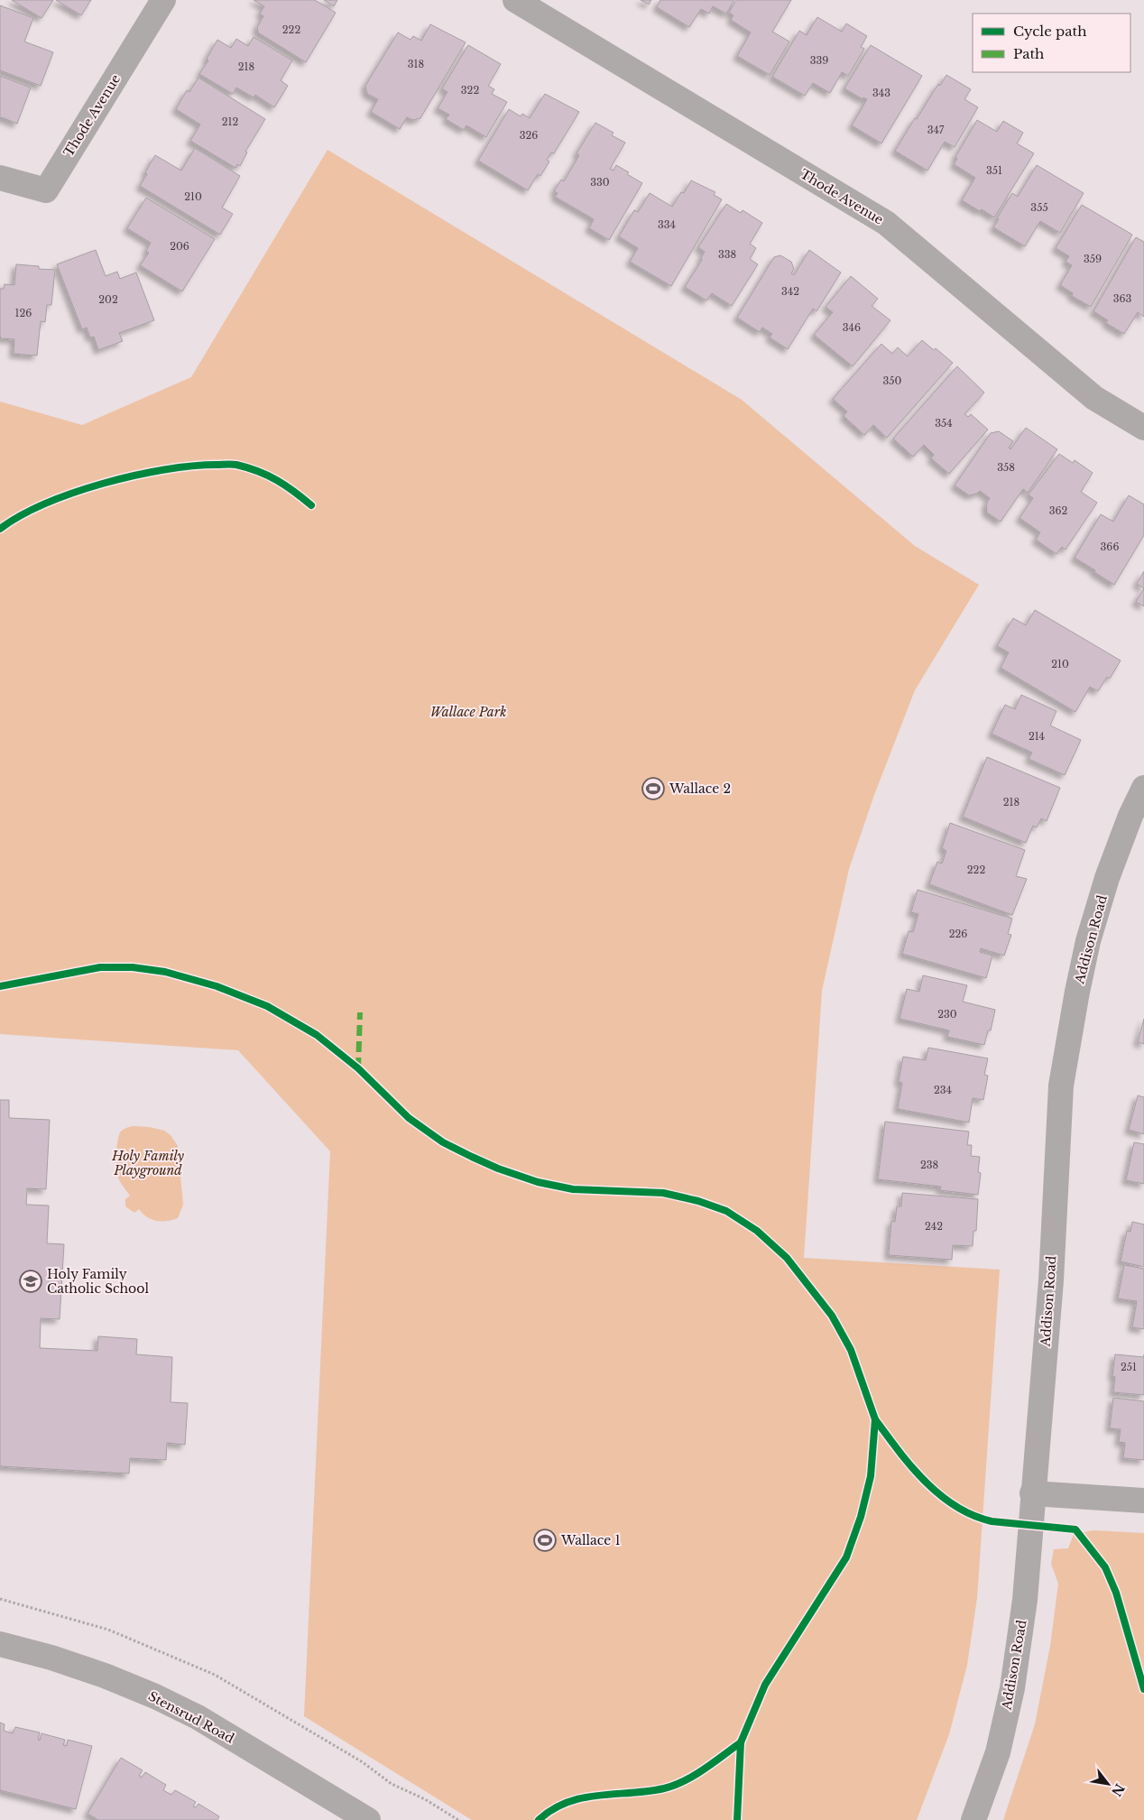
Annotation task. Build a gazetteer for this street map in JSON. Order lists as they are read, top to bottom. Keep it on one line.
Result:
{"streets":{"street":["Thode Avenue","Addison Road","Stensrud Road"]},"parks":["Wallace Park","Holy Family Playground"],"places":{"sports":["Wallace 2","Wallace 1"],"school or university":["Holy Family Catholic School"]},"house_numbers":["222","339","318","218","322","343","212","347","326","351","330","210","355","334","206","338","359","342","363","202","126","346","350","354","358","362","366","210","214","218","222","226","230","234","238","242","251"],"legend":["Cycle path","Path"],"north":"bottom right"}
